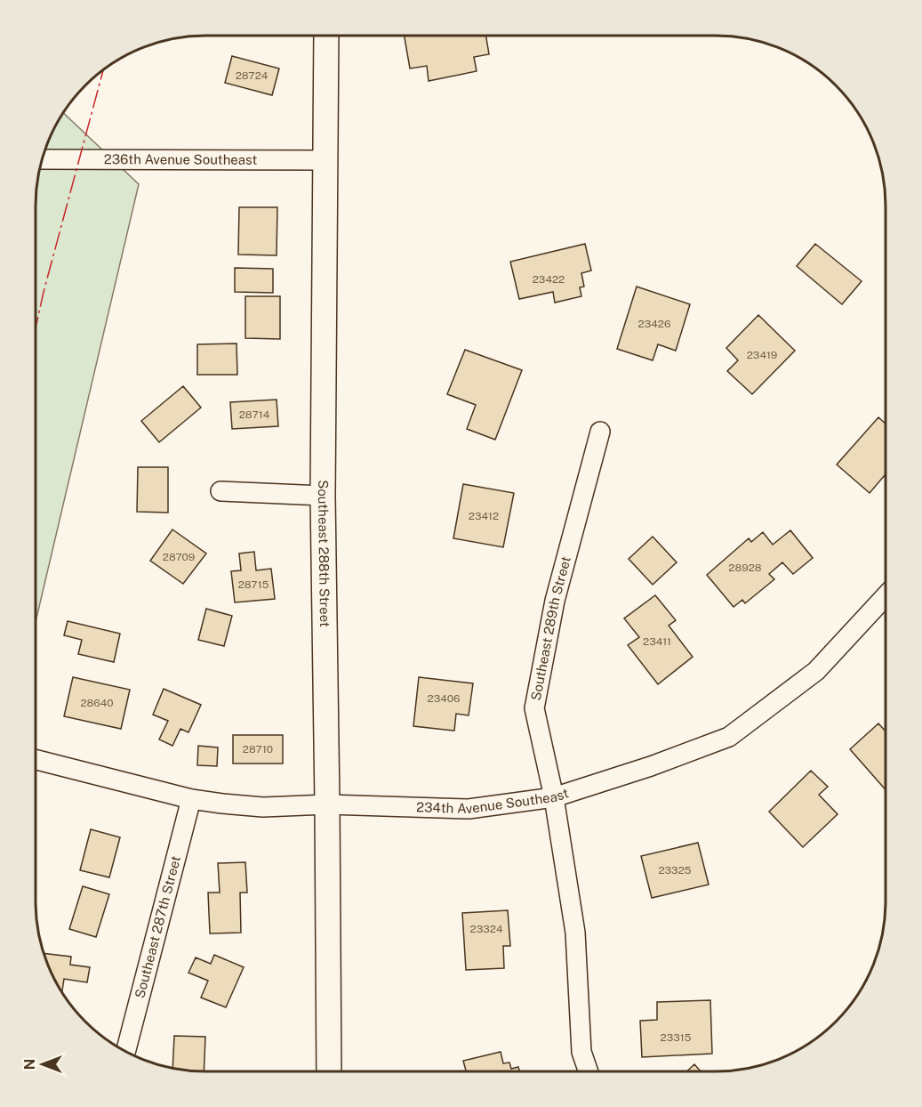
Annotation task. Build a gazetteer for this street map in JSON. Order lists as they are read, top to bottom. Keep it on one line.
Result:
{"streets":{"street":["236th Avenue Southeast","Southeast 288th Street","Southeast 289th Street","234th Avenue Southeast","Southeast 287th Street"]},"crossings":[["236th Avenue Southeast","Southeast 288th Street"],["Southeast 288th Street","234th Avenue Southeast"],["Southeast 289th Street","234th Avenue Southeast"],["234th Avenue Southeast","Southeast 287th Street"]],"house_numbers":["28724","23422","23426","23419","28714","23412","28709","28928","28715","23411","23406","28640","28710","23325","23324","23315"],"north":"left"}
